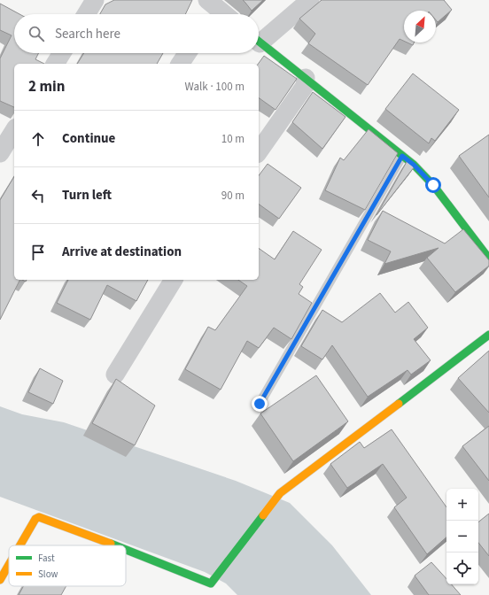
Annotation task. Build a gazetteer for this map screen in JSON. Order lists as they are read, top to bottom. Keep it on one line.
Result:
{"legend":["Fast","Slow"],"north":"top right","page":{"search":"Search here","heading":["2 min","Walk · 100 m"],"list":[["Continue","10 m"],["Turn left","90 m"],"Arrive at destination"],"map_buttons":["+","−"]}}
